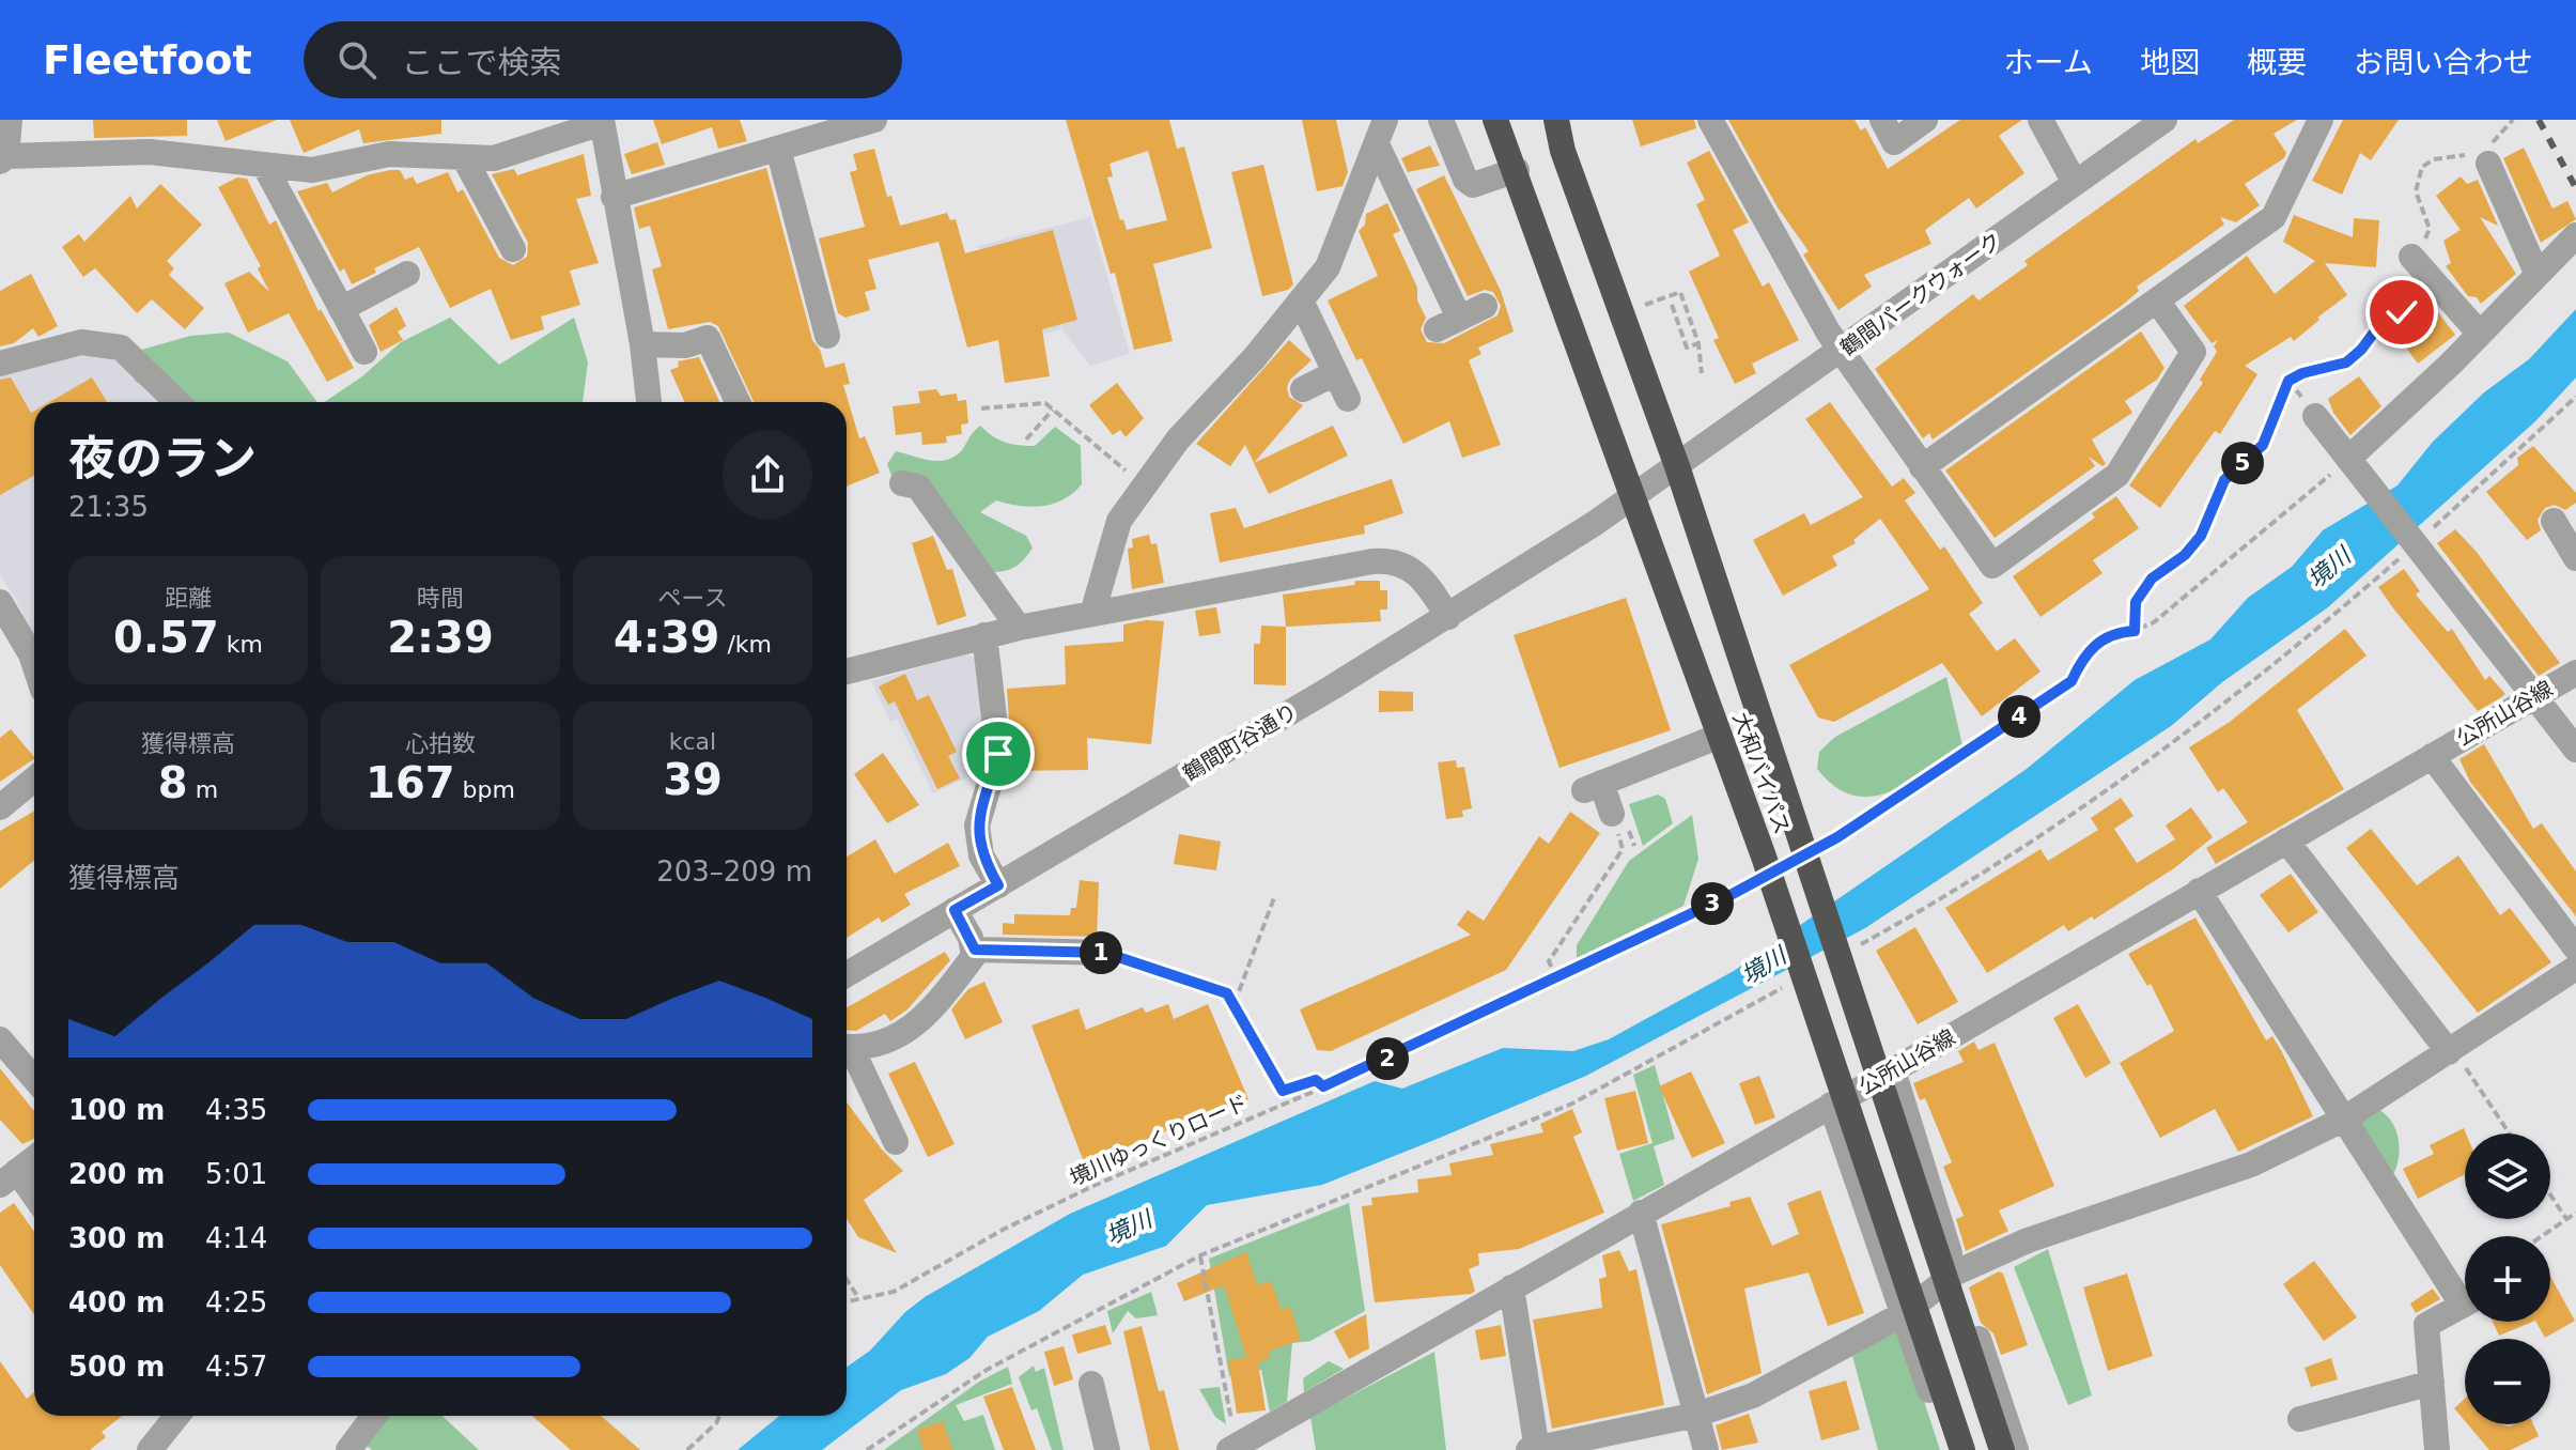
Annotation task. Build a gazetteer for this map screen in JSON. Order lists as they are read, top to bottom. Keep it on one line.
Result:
{"streets":{"highway":["大和バイパス"],"street":["鶴間パークウォーク","公所山谷線","鶴間町谷通り"],"path":["境川ゆっくりロード"]},"crossings":[["鶴間パークウォーク","鶴間町谷通り"],["鶴間パークウォーク","大和バイパス"],["鶴間町谷通り","大和バイパス"],["大和バイパス","境川ゆっくりロード"]],"water":["境川"],"page":{"header":"Fleetfoot","search":"ここで検索","nav":["ホーム","地図","概要","お問い合わせ"],"heading":["夜のラン","21:35"],"pins":["5","4","3","1","2"],"stats":[["距離","0.57 km"],["時間","2:39"],["ペース","4:39 /km"],["獲得標高","8 m"],["心拍数","167 bpm"],["kcal","39"]],"chart":["獲得標高","203–209 m"],"list":[{"name":"100 m","note":"4:35"},{"name":"200 m","note":"5:01"},{"name":"300 m","note":"4:14"},{"name":"400 m","note":"4:25"},{"name":"500 m","note":"4:57"}],"map_buttons":["+","−"]}}
